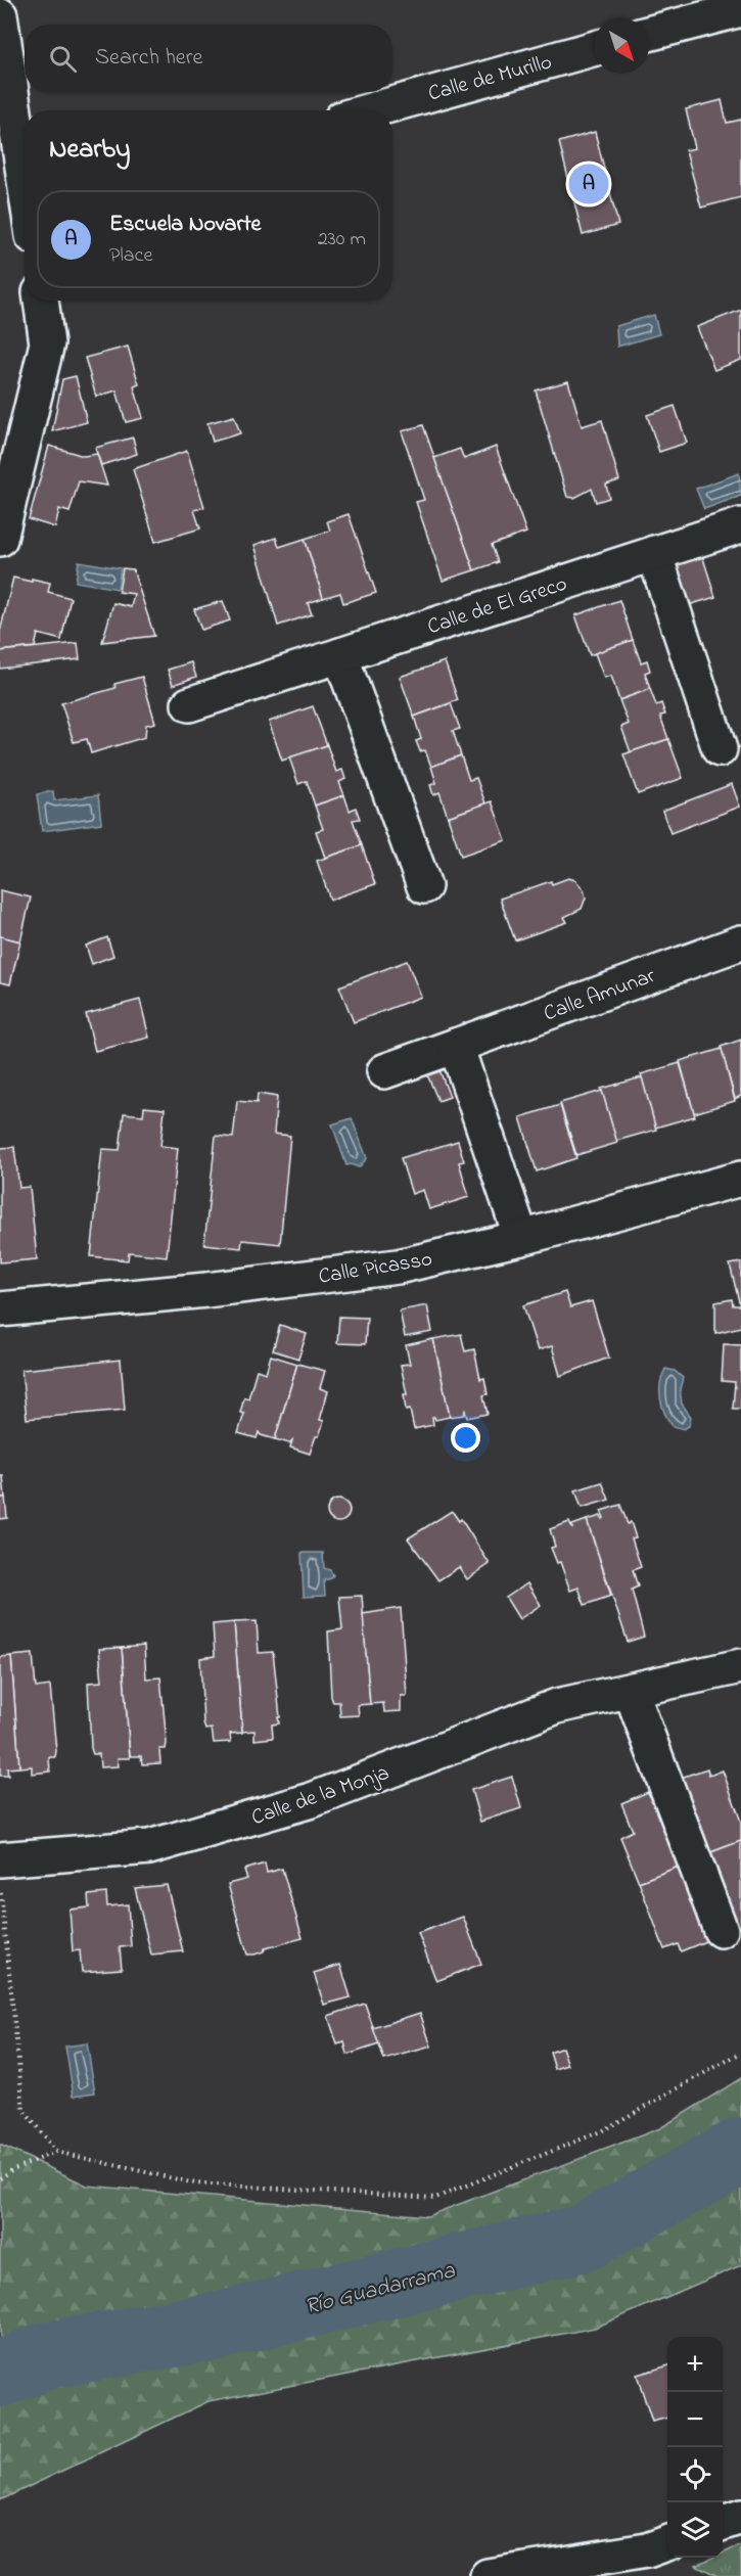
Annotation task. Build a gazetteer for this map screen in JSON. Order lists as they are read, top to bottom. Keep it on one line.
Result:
{"streets":{"street":["Calle de Murillo","Calle de El Greco","Calle Amunar","Calle Picasso","Calle de la Monja"]},"water":["Río Guadarrama"],"north":"bottom right","page":{"search":"Search here","heading":"Nearby","pins":"A","list":[{"mark":"A","name":"Escuela Novarte","note":"Place","value":"230 m"}],"map_buttons":["+","−"]}}
